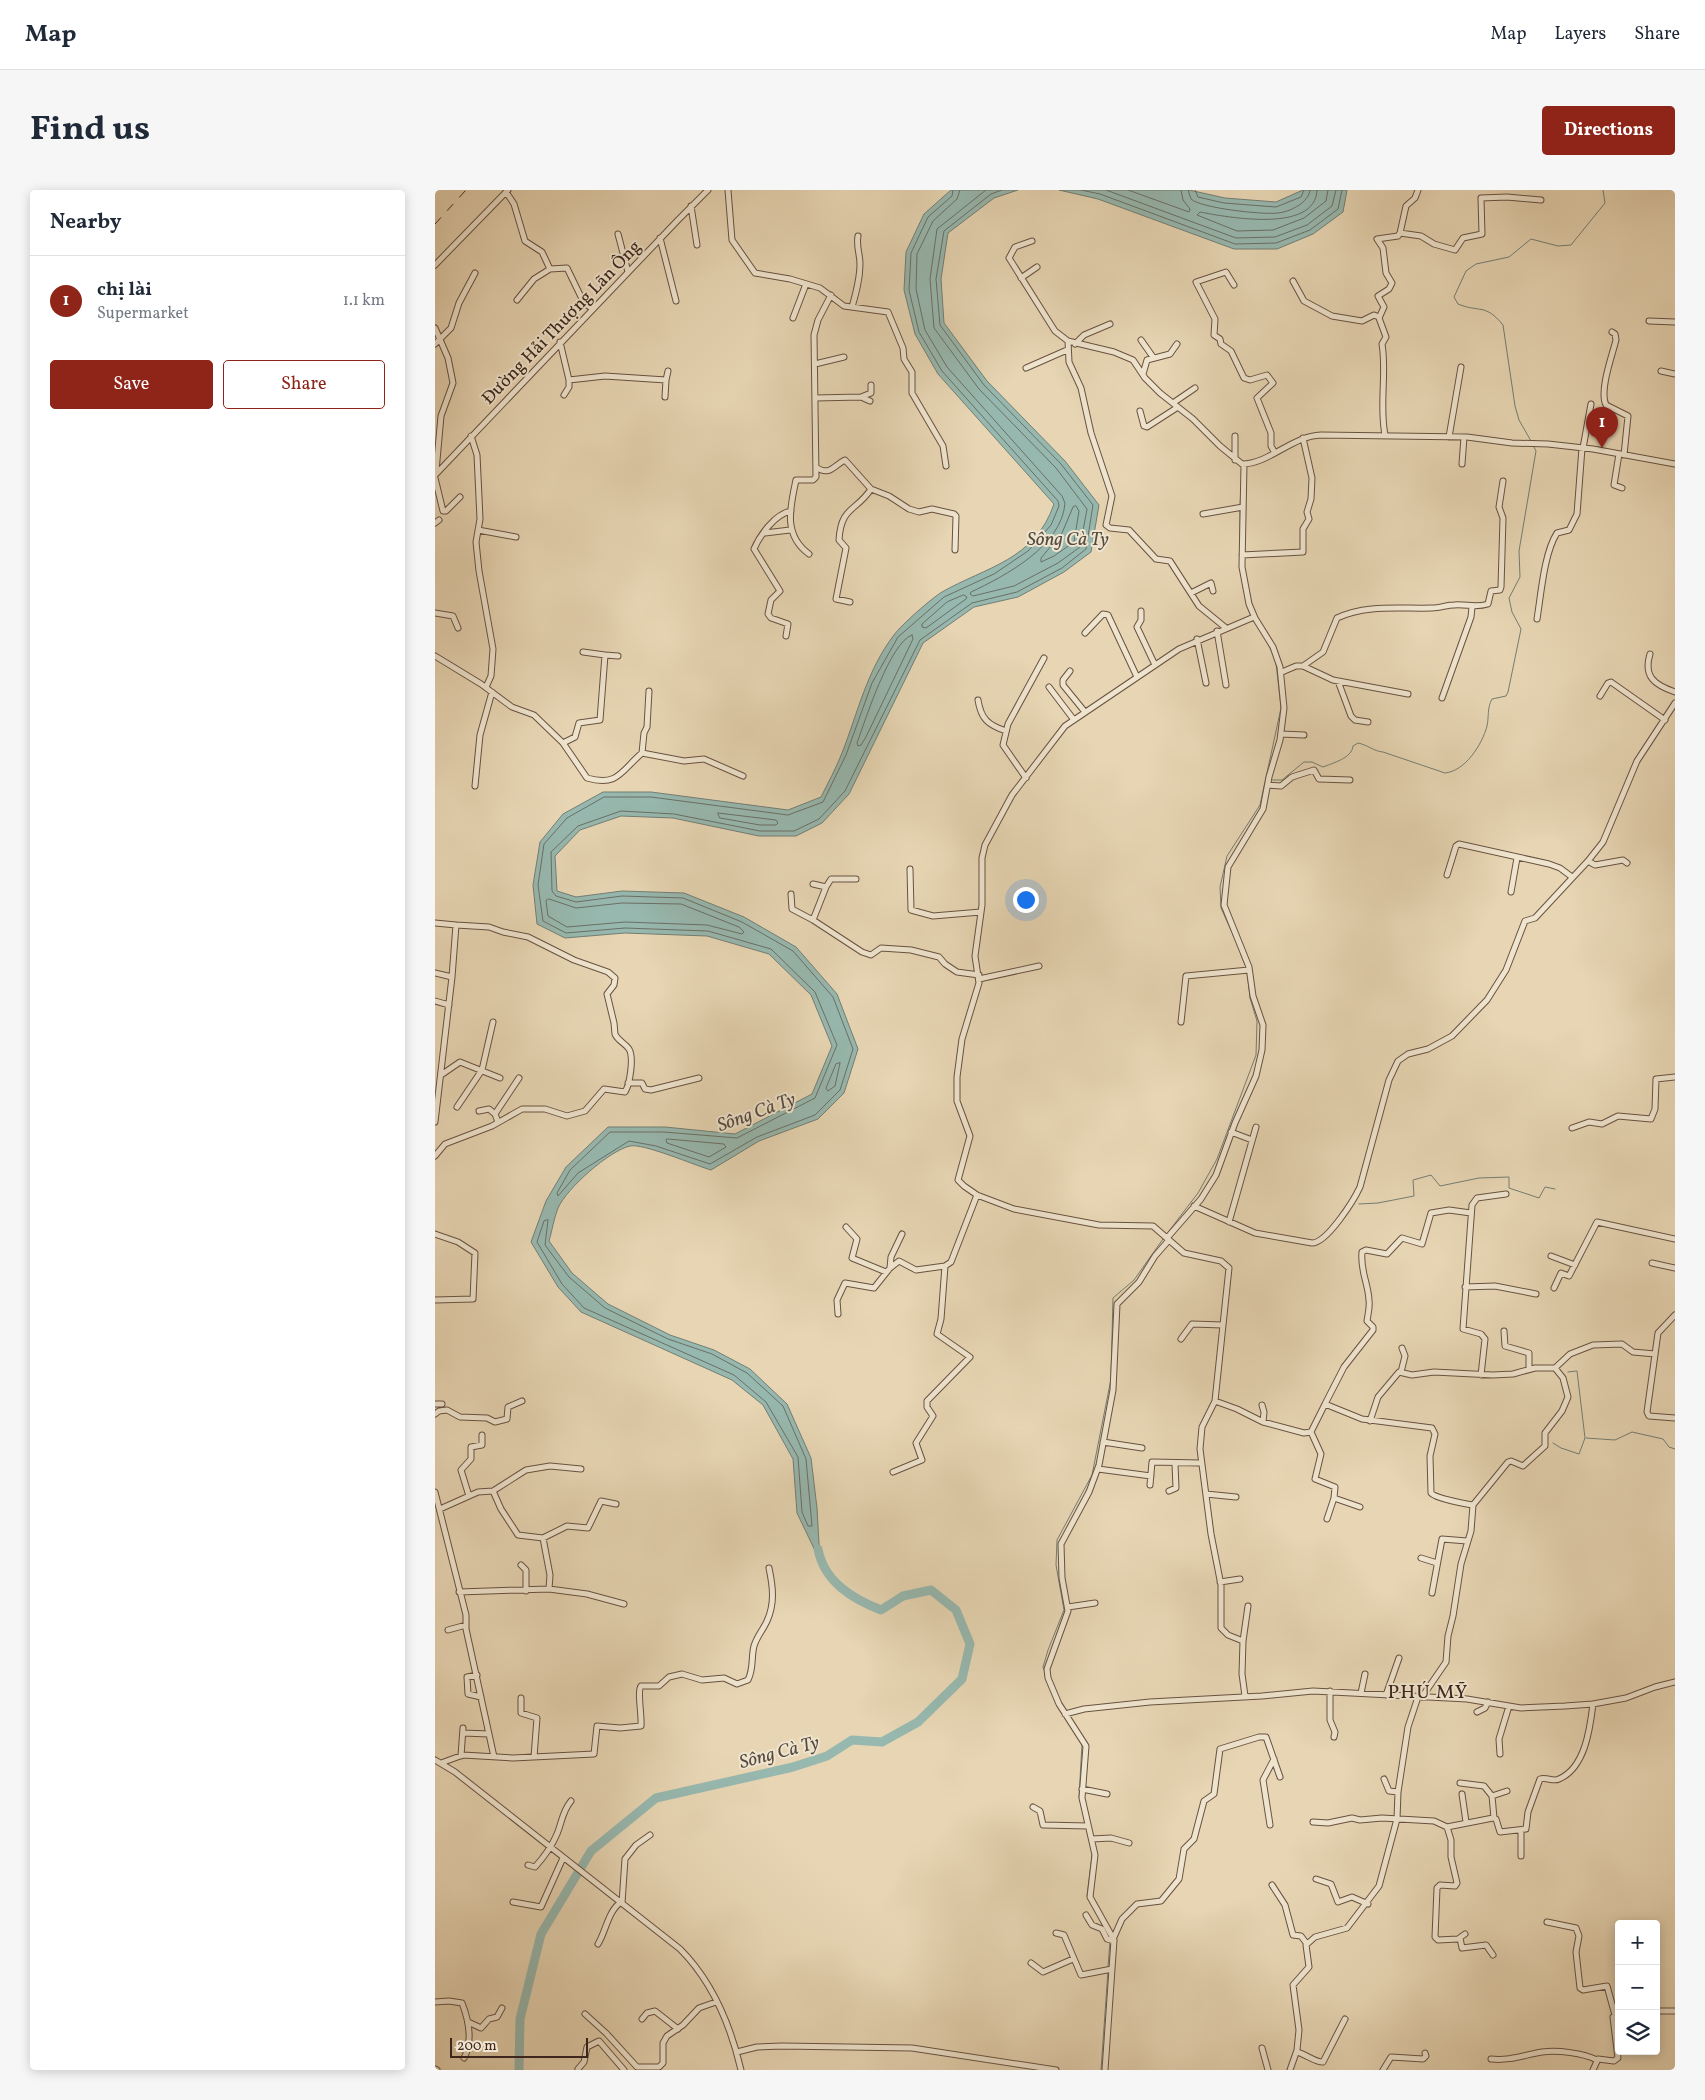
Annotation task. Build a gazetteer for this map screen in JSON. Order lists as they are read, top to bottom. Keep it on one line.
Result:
{"streets":{"street":["Đường Hải Thượng Lãn Ông"]},"districts":["PHÚ MỸ"],"water":["Sông Cà Ty"],"scale_bar":"200 m","page":{"header":"Map","nav":["Map","Layers","Share"],"title":"Find us","buttons":["Directions",["Save","Share"]],"heading":"Nearby","list":[{"mark":"1","name":"chị lài","note":"Supermarket","value":"1.1 km"}],"pins":"1","map_buttons":["+","−"],"scale":"200 m"}}
